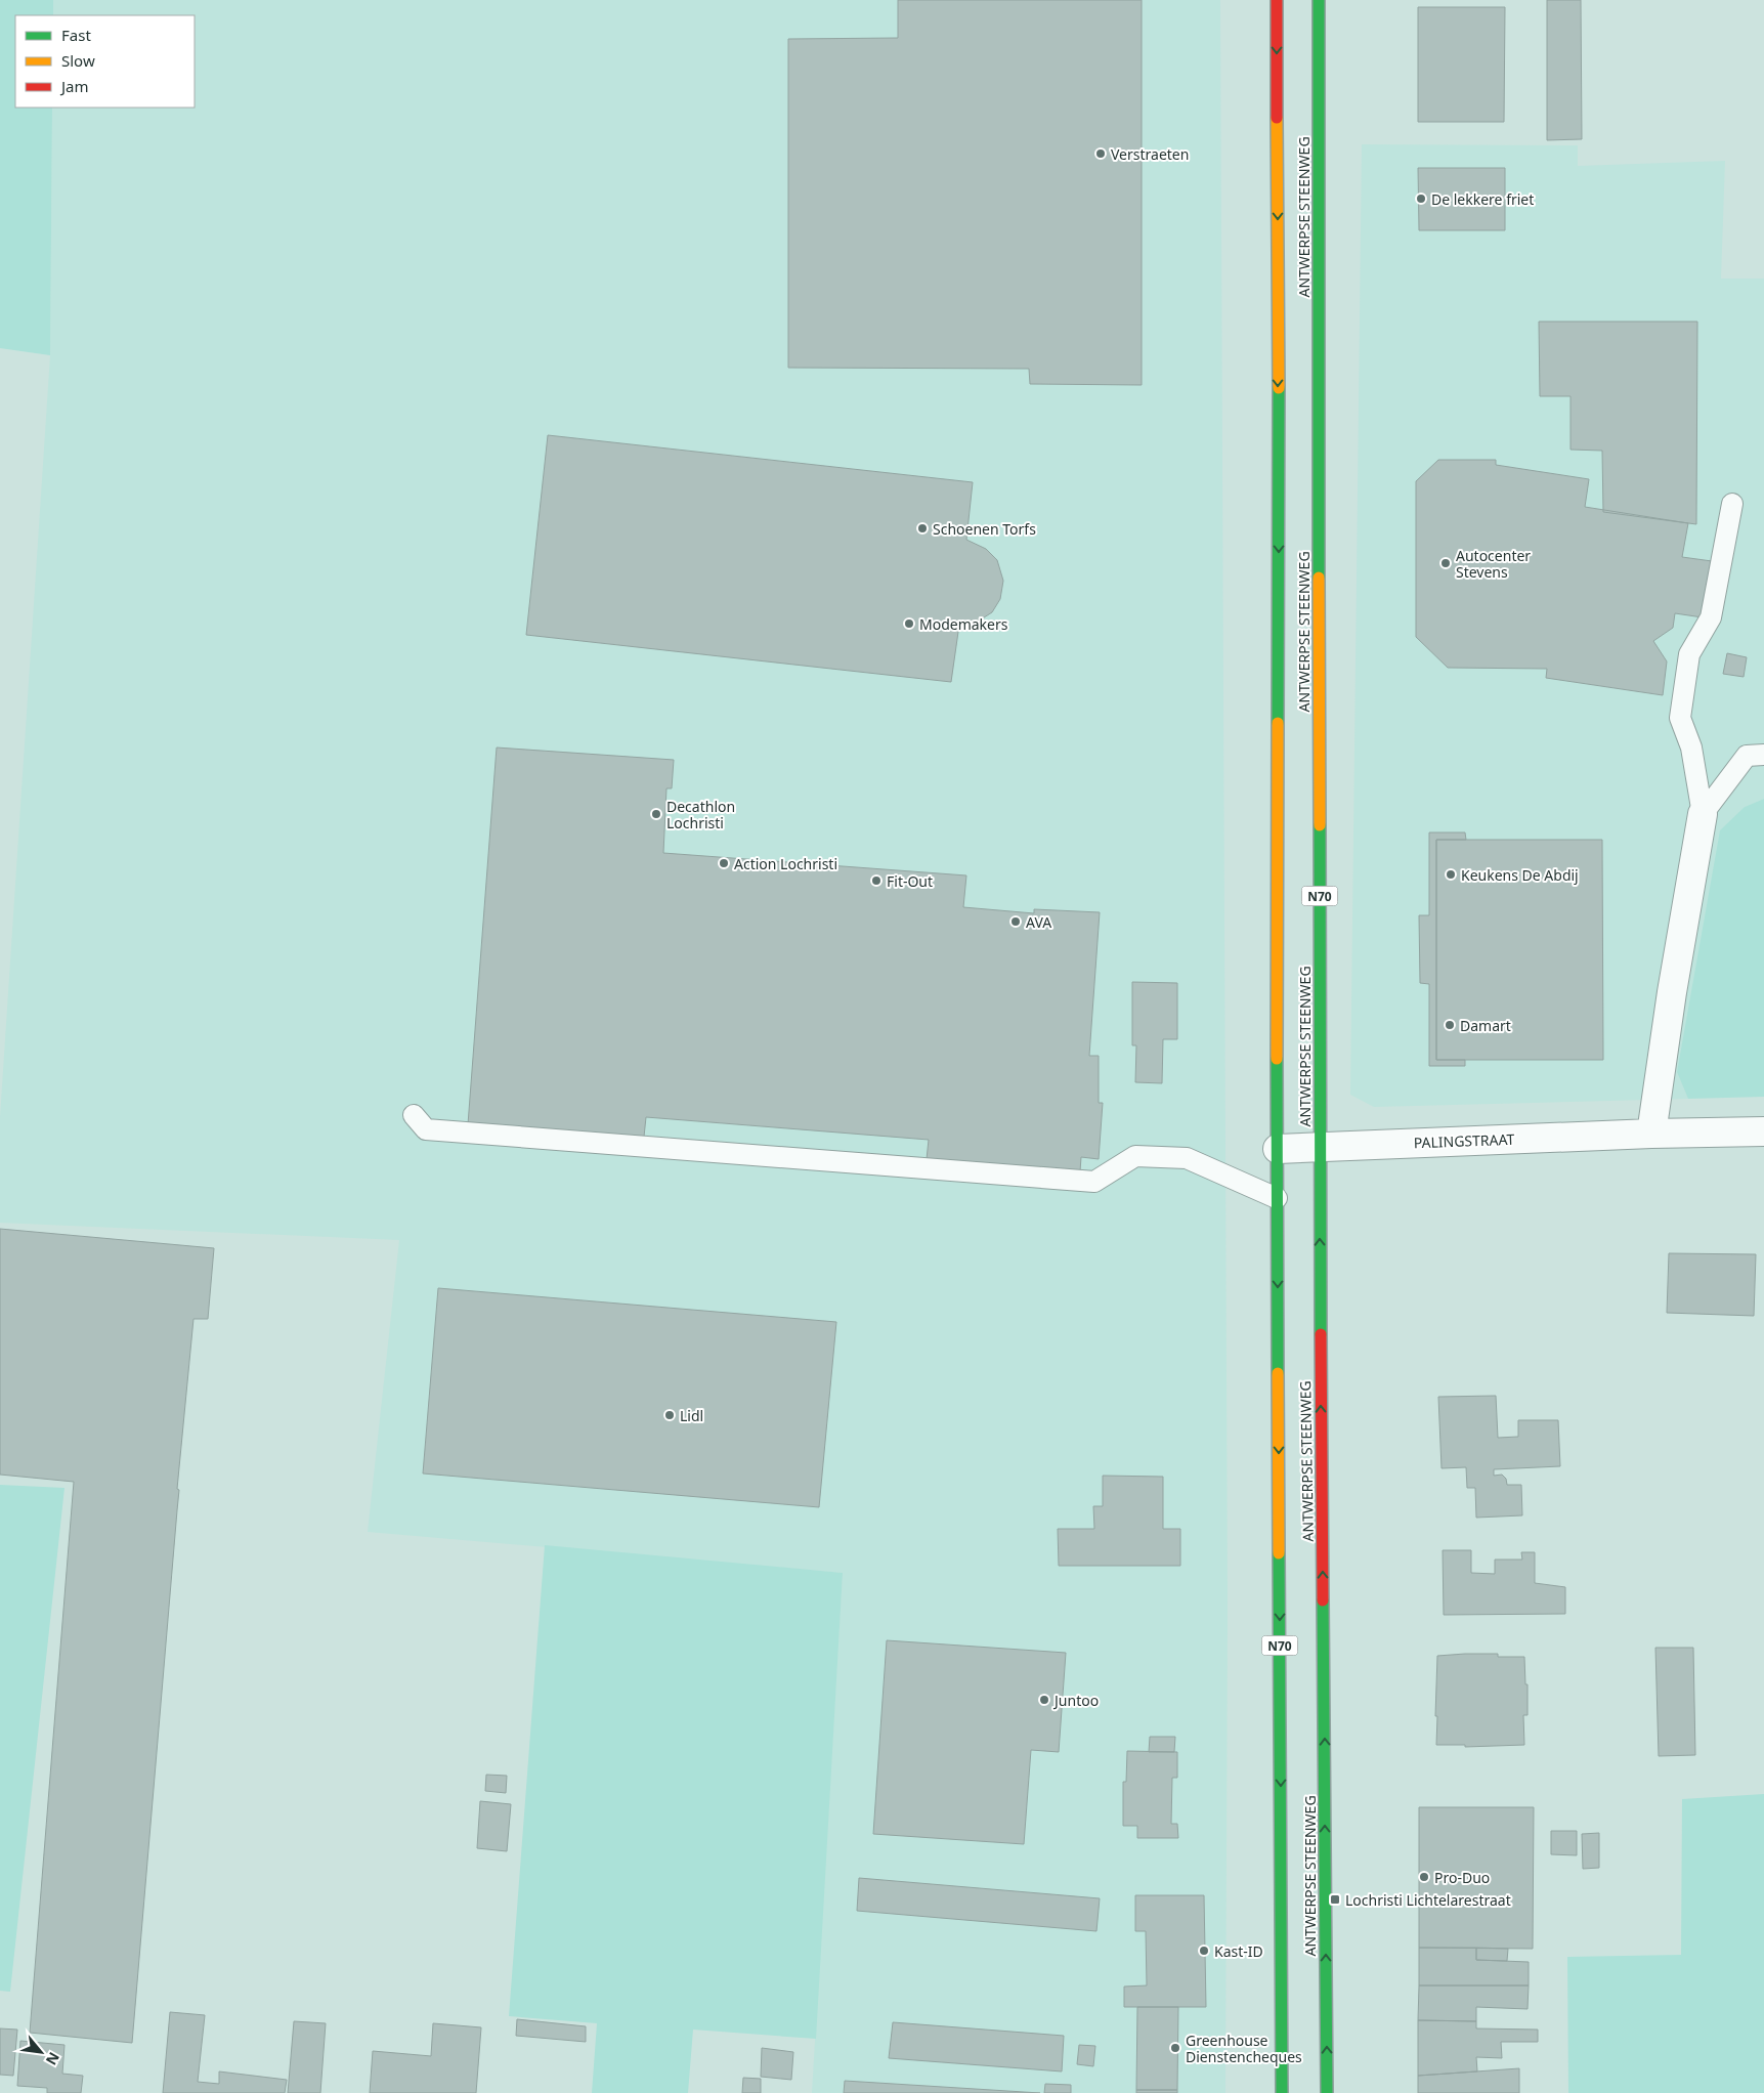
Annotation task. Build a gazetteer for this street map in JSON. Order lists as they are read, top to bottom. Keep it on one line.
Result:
{"streets":{"main road":["ANTWERPSE STEENWEG","N70"],"street":["PALINGSTRAAT"]},"crossings":[["ANTWERPSE STEENWEG","PALINGSTRAAT"]],"places":{"other":["Verstraeten","De lekkere friet","Schoenen Torfs","Autocenter Stevens","Modemakers","Decathlon Lochristi","Action Lochristi","Keukens De Abdij","Fit-Out","AVA","Damart","Lidl","Juntoo","Pro-Duo","Kast-ID","Greenhouse Dienstencheques"],"transit":["Lochristi Lichtelarestraat"]},"legend":["Fast","Slow","Jam"],"north":"bottom right"}
